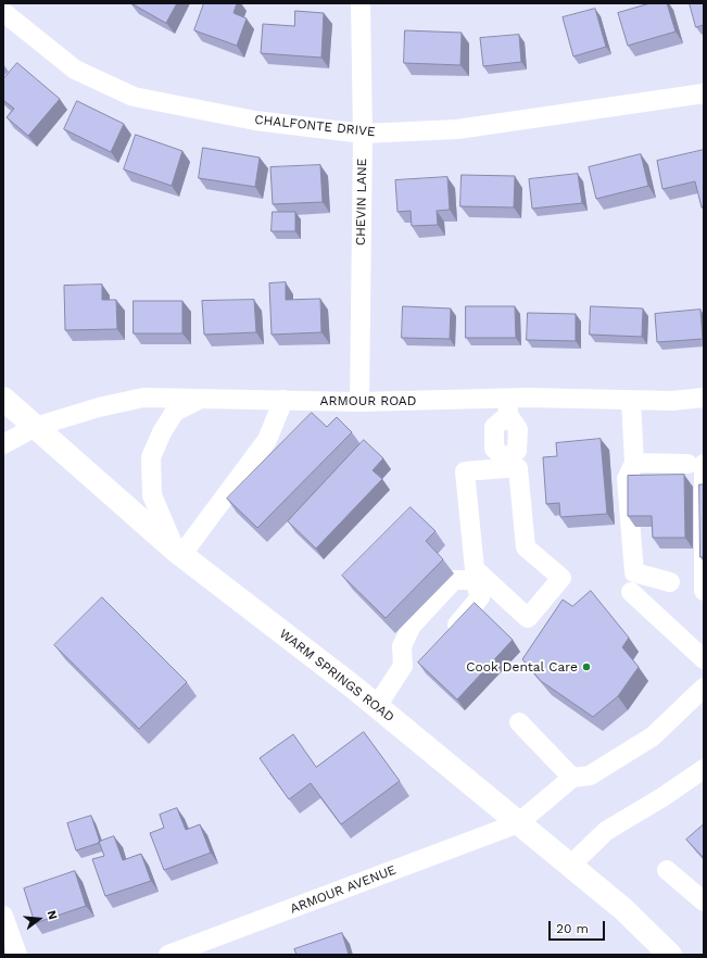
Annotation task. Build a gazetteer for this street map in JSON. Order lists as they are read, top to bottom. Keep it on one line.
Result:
{"streets":{"main road":["WARM SPRINGS ROAD"],"street":["CHALFONTE DRIVE","CHEVIN LANE","ARMOUR ROAD","ARMOUR AVENUE"]},"crossings":[["CHALFONTE DRIVE","CHEVIN LANE"],["CHEVIN LANE","ARMOUR ROAD"],["ARMOUR ROAD","WARM SPRINGS ROAD"],["WARM SPRINGS ROAD","ARMOUR AVENUE"]],"places":["Cook Dental Care"],"scale_bar":"20 m","north":"right"}
